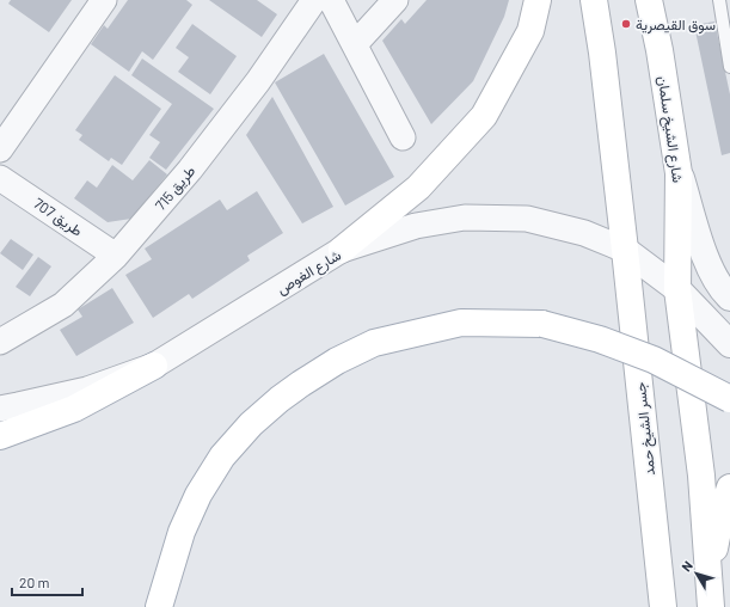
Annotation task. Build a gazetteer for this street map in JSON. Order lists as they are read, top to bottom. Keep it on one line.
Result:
{"streets":{"main road":["شارع الشيخ سلمان","جسر الشيخ حمد"],"street":["طريق 715","طريق 707","شارع الغوص"]},"crossings":[["شارع الشيخ سلمان","شارع الغوص"],["طريق 715","طريق 707"],["شارع الغوص","جسر الشيخ حمد"]],"places":["سوق القيصرية"],"scale_bar":"20 m","north":"top left"}
